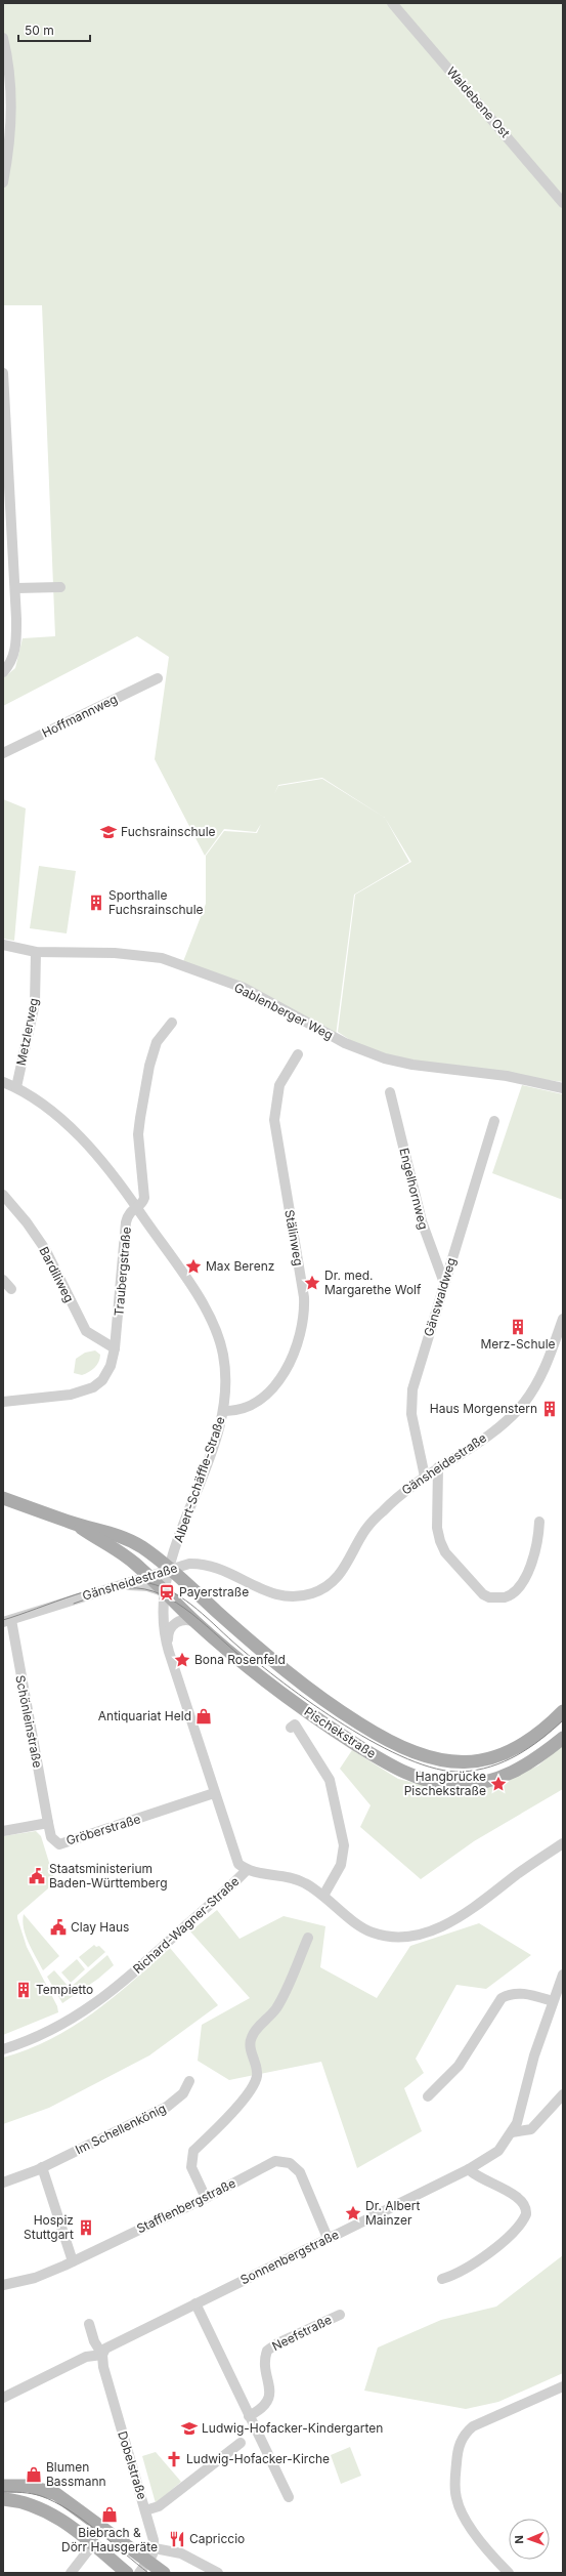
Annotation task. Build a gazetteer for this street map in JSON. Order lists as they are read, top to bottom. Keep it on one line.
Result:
{"streets":{"main road":["Pischekstraße"],"street":["Waldebene Ost","Hoffmannweg","Gablenberger Weg","Metzlerweg","Engelhornweg","Stälinweg","Traubergstraße","Bardiliweg","Gänswaldweg","Gänsheidestraße","Albert-Schäffle-Straße","Schönleinstraße","Gröberstraße","Richard-Wagner-Straße","Im Schellenkönig","Stafflenbergstraße","Sonnenbergstraße","Neefstraße","Dobelstraße"]},"crossings":[["Gablenberger Weg","Metzlerweg"],["Metzlerweg","Albert-Schäffle-Straße"],["Engelhornweg","Gänswaldweg"],["Stälinweg","Albert-Schäffle-Straße"],["Traubergstraße","Bardiliweg"],["Traubergstraße","Albert-Schäffle-Straße"],["Gänswaldweg","Gänsheidestraße"],["Gänsheidestraße","Albert-Schäffle-Straße"],["Gänsheidestraße","Schönleinstraße"],["Gänsheidestraße","Pischekstraße"],["Albert-Schäffle-Straße","Pischekstraße"],["Schönleinstraße","Gröberstraße"],["Stafflenbergstraße","Sonnenbergstraße"],["Sonnenbergstraße","Dobelstraße"]],"places":{"school or university":["Fuchsrainschule","Ludwig-Hofacker-Kindergarten"],"building":["Sporthalle Fuchsrainschule","Merz-Schule","Haus Morgenstern","Tempietto","Hospiz Stuttgart"],"place":["Max Berenz","Dr. med. Margarethe Wolf","Bona Rosenfeld","Hangbrücke Pischekstraße","Dr. Albert Mainzer"],"station":["Payerstraße"],"shop":["Antiquariat Held","Blumen Bassmann","Biebrach & Dörr Hausgeräte"],"public building":["Staatsministerium Baden-Württemberg","Clay Haus"],"church":["Ludwig-Hofacker-Kirche"],"restaurant":["Capriccio"]},"scale_bar":"50 m","north":"left"}
